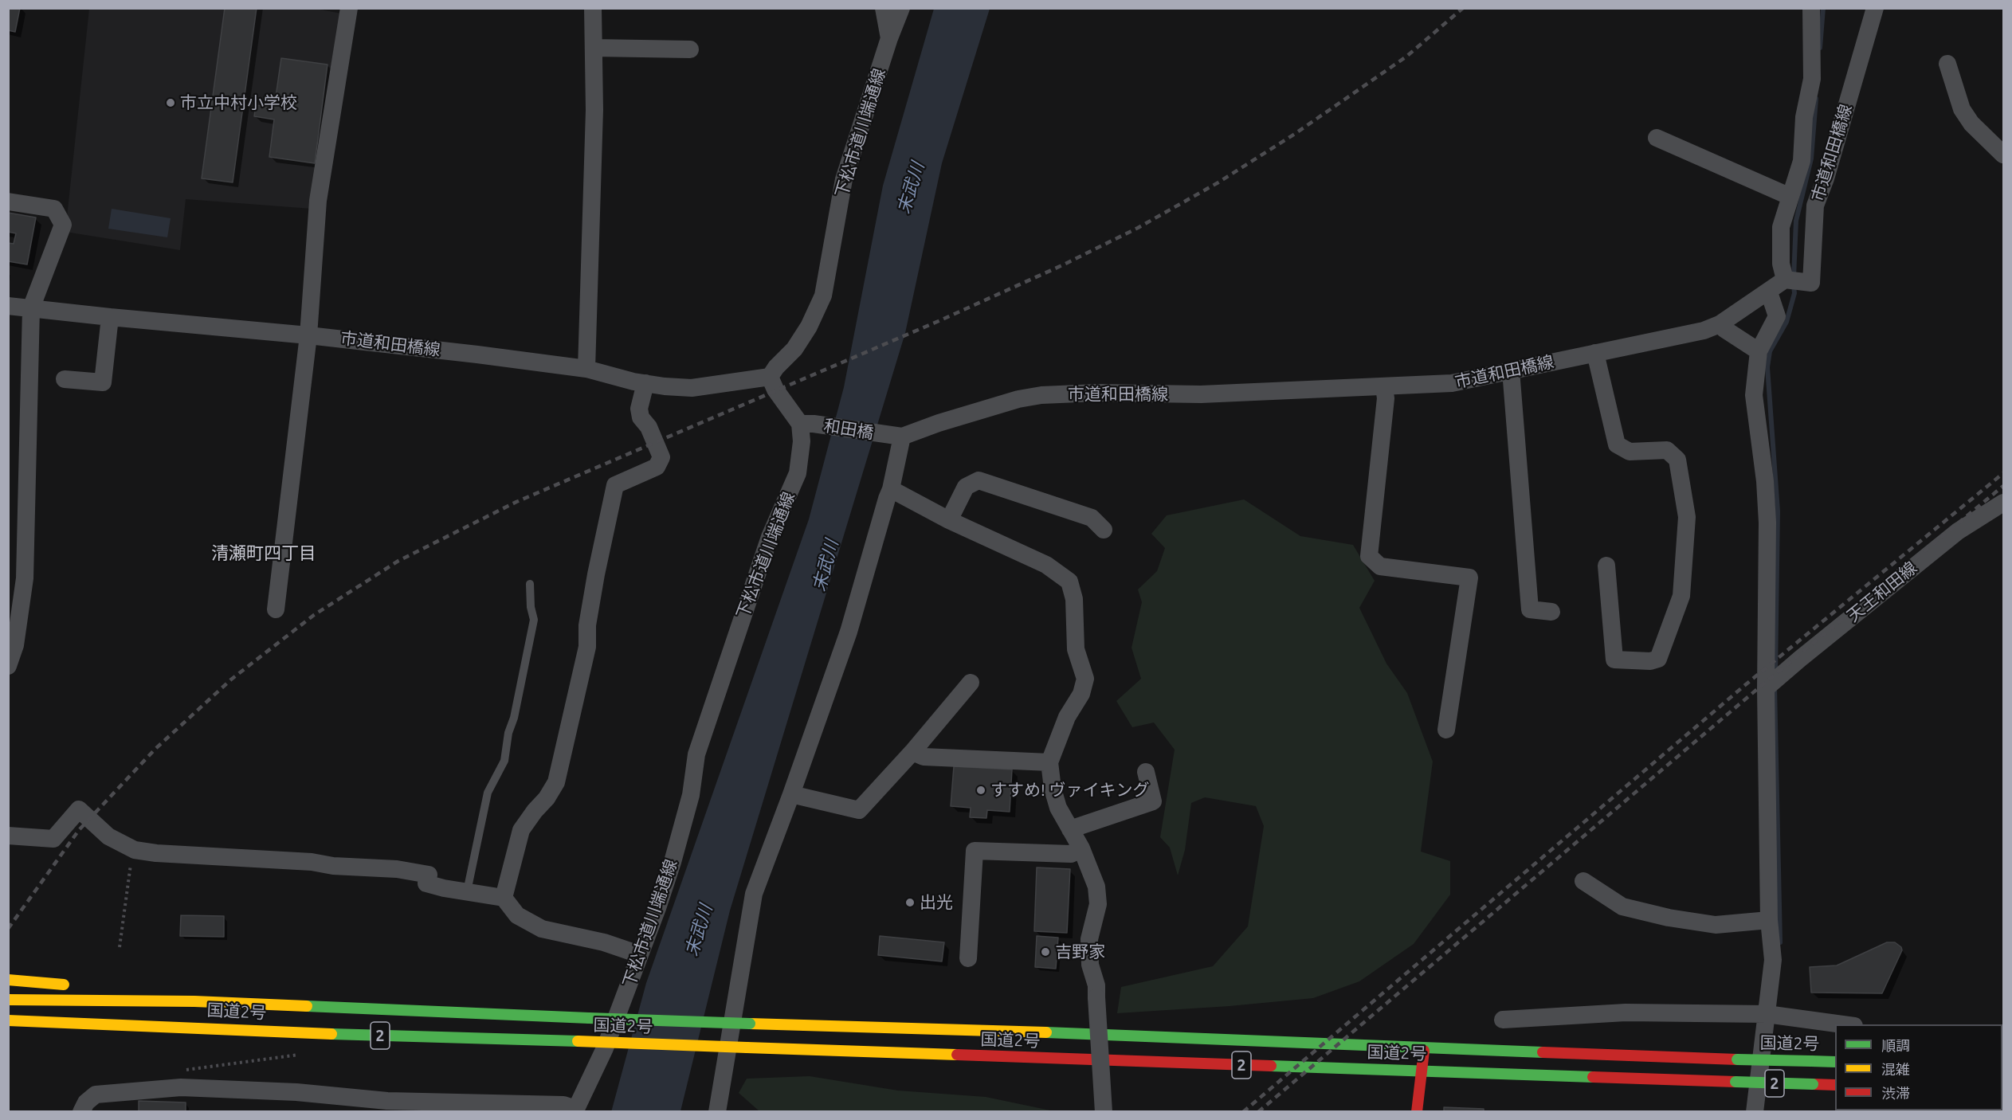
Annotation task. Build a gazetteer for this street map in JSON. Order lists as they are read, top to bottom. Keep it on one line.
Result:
{"streets":{"main road":["国道2号","2"],"street":["下松市道川端通線","市道和田橋線","和田橋","天王和田線"]},"crossings":[["下松市道川端通線","市道和田橋線"],["下松市道川端通線","和田橋"],["市道和田橋線","和田橋"]],"districts":["清瀬町四丁目"],"water":["末武川"],"places":["市立中村小学校","すすめ! ヴァイキング","出光","吉野家"],"legend":["順調","混雑","渋滞"]}
